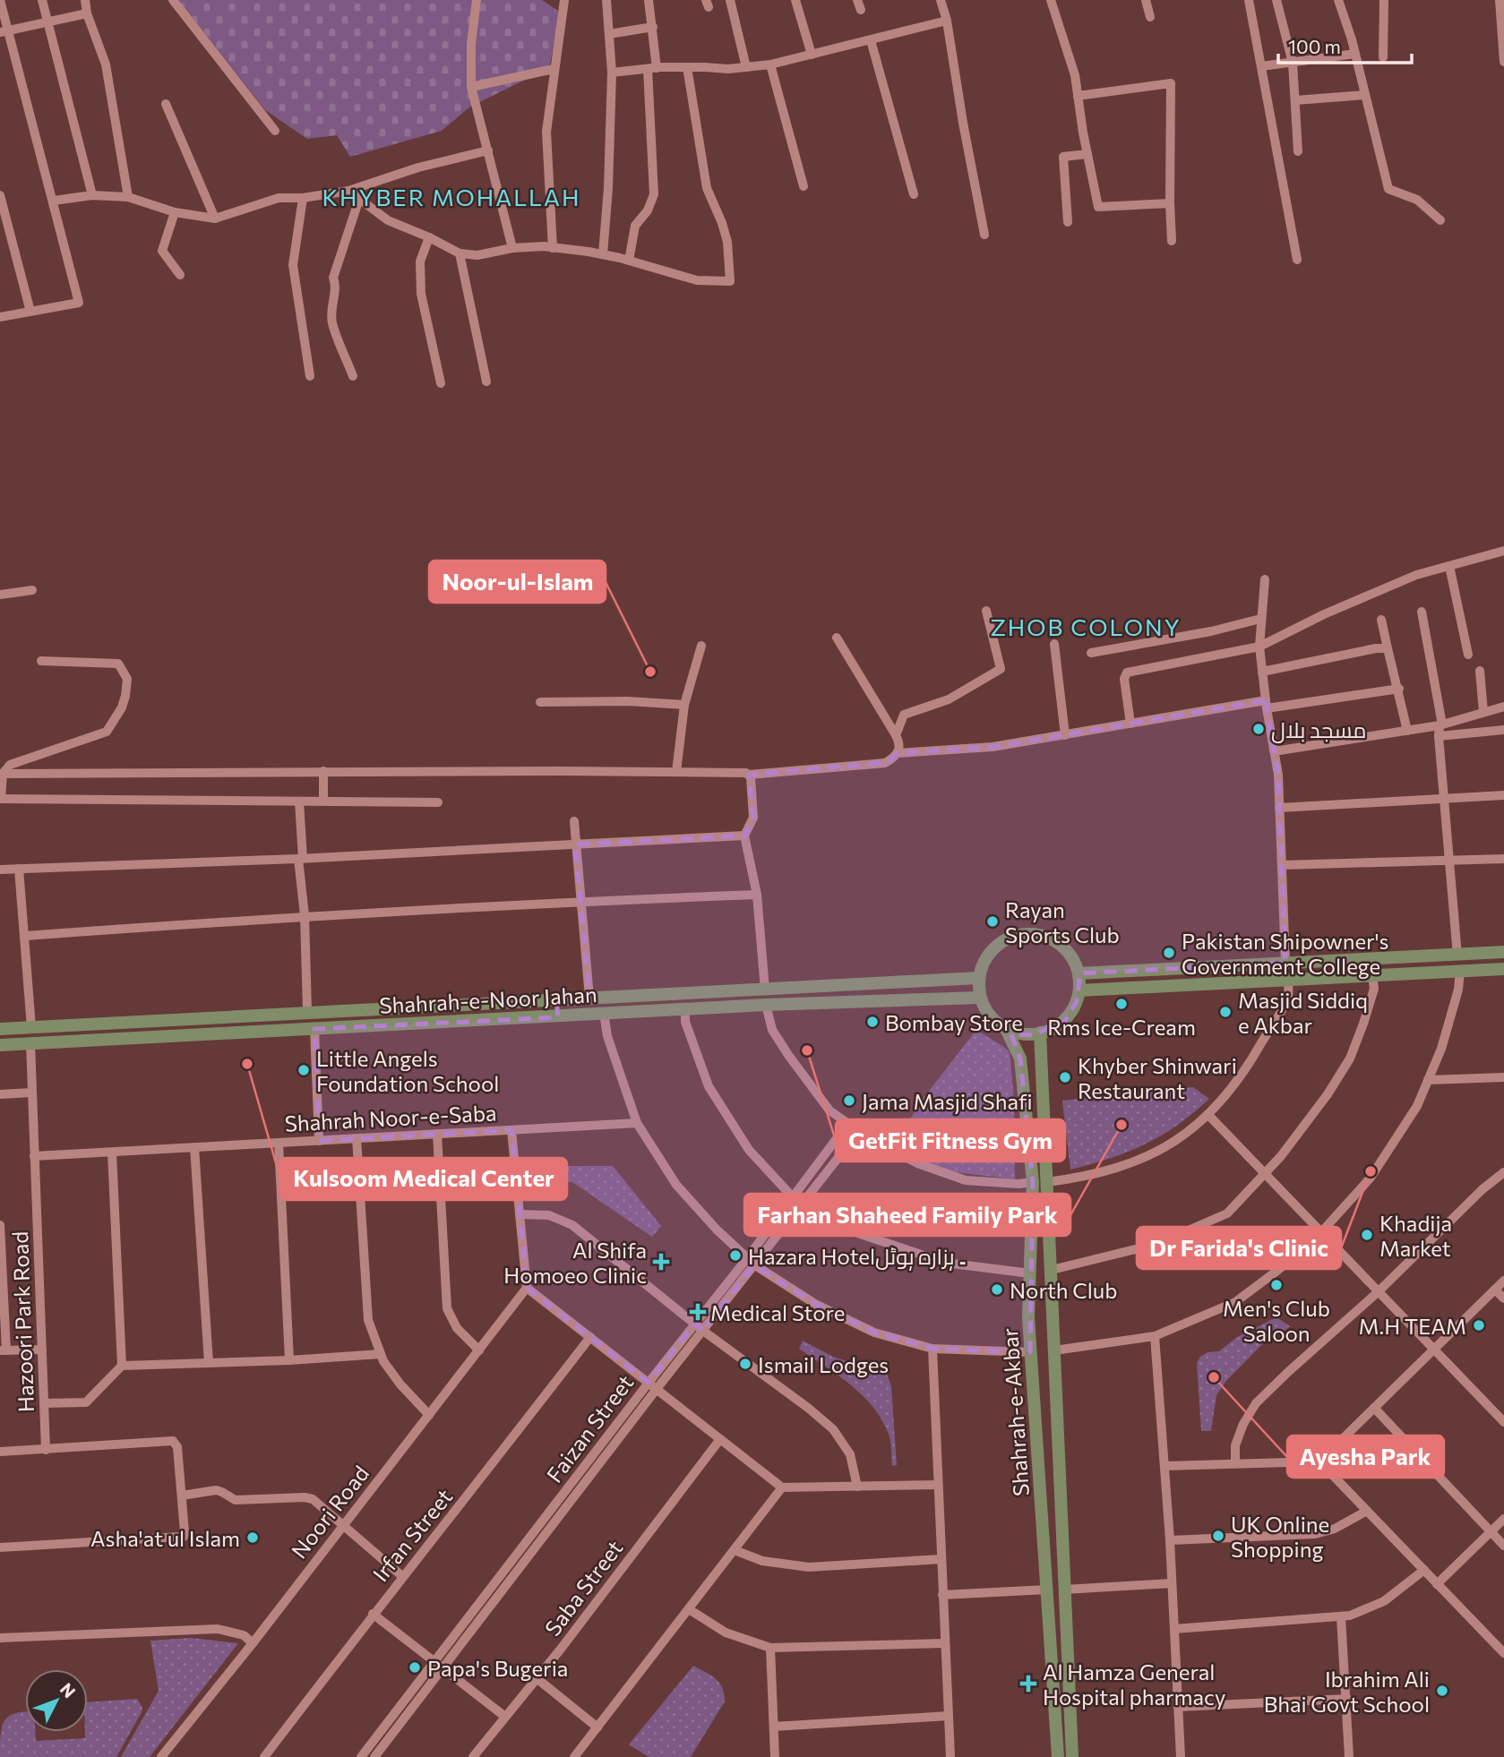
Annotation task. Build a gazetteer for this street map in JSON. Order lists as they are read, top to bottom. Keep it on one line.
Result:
{"streets":{"main road":["Shahrah-e-Noor Jahan","Shahrah-e-Akbar"],"street":["Shahrah Noor-e-Saba","Hazoori Park Road","Faizan Street","Noori Road","Irfan Street","Saba Street"]},"crossings":[["Shahrah-e-Noor Jahan","Hazoori Park Road"],["Shahrah-e-Noor Jahan","Shahrah-e-Akbar"],["Shahrah Noor-e-Saba","Hazoori Park Road"]],"districts":["KHYBER MOHALLAH","ZHOB COLONY"],"places":{"other":["Noor-ul-Islam","مسجد بلال","Rayan Sports Club","Pakistan Shipowner's Government College","Rms Ice-Cream","Masjid Siddiq e Akbar","Bombay Store","GetFit Fitness Gym","Kulsoom Medical Center","Little Angels Foundation School","Khyber Shinwari Restaurant","Jama Masjid Shafi","Farhan Shaheed Family Park","Dr Farida's Clinic","Khadija Market","Hazara Hotel۔ ہزارہ ہوٹل","Men's Club Saloon","North Club","M.H TEAM","Ismail Lodges","Ayesha Park","UK Online Shopping","Asha'at ul Islam","Papa's Bugeria","Ibrahim Ali Bhai Govt School"],"health":["Al Shifa Homoeo Clinic","Medical Store","Al Hamza General Hospital pharmacy"]},"scale_bar":"100 m","north":"top right"}
